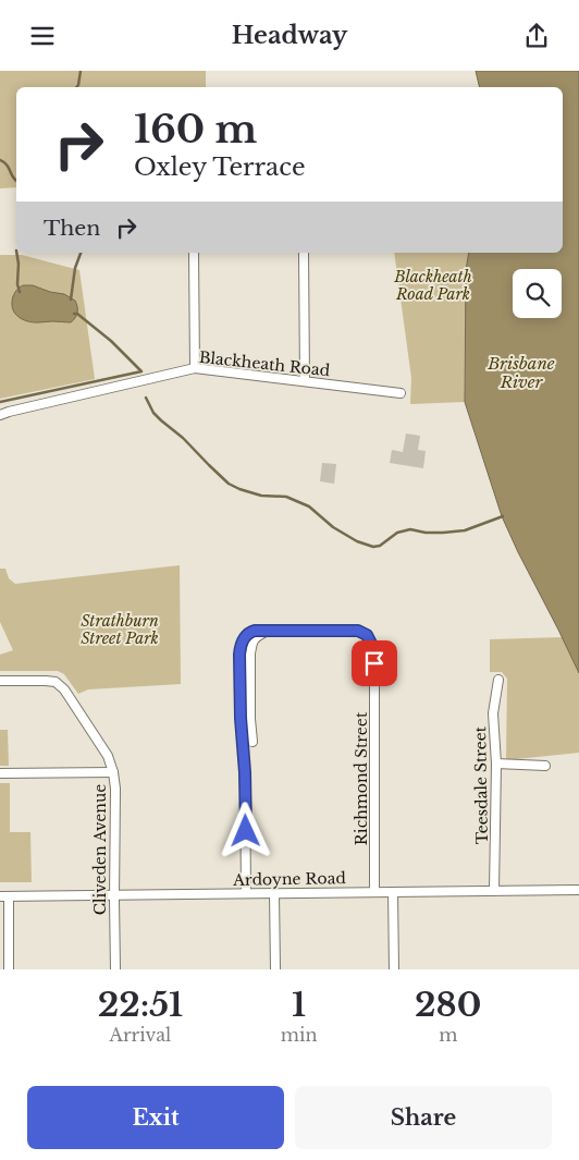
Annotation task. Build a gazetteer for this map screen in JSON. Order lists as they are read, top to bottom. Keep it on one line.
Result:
{"streets":{"street":["Blackheath Road","Richmond Street","Teesdale Street","Cliveden Avenue","Ardoyne Road"]},"crossings":[["Richmond Street","Ardoyne Road"],["Teesdale Street","Ardoyne Road"],["Cliveden Avenue","Ardoyne Road"]],"water":["Brisbane River"],"parks":["Blackheath Road Park","Strathburn Street Park"],"page":{"header":"Headway","turn":["160 m","Oxley Terrace"],"then":"Then","eta":["22:51","Arrival","1","min","280","m"],"buttons":["Exit","Share"]}}
